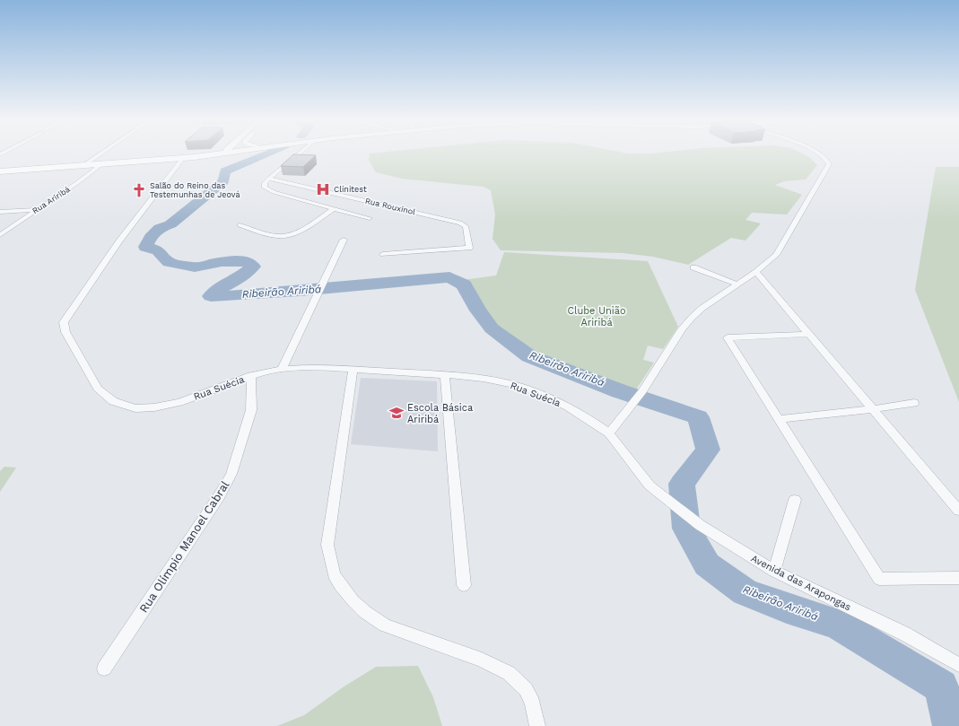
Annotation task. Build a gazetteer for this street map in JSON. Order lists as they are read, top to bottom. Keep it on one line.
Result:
{"streets":{"street":["Rua Ariribá","Rua Rouxinol","Rua Suécia","Rua Olímpio Manoel Cabral","Avenida das Arapongas"]},"crossings":[["Rua Suécia","Rua Olímpio Manoel Cabral"],["Rua Suécia","Avenida das Arapongas"]],"water":["Ribeirão Ariribá"],"parks":["Clube União Ariribá"],"places":{"hospital":["Clinitest"],"church":["Salão do Reino das Testemunhas de Jeová"],"school or university":["Escola Básica Ariribá"]}}
